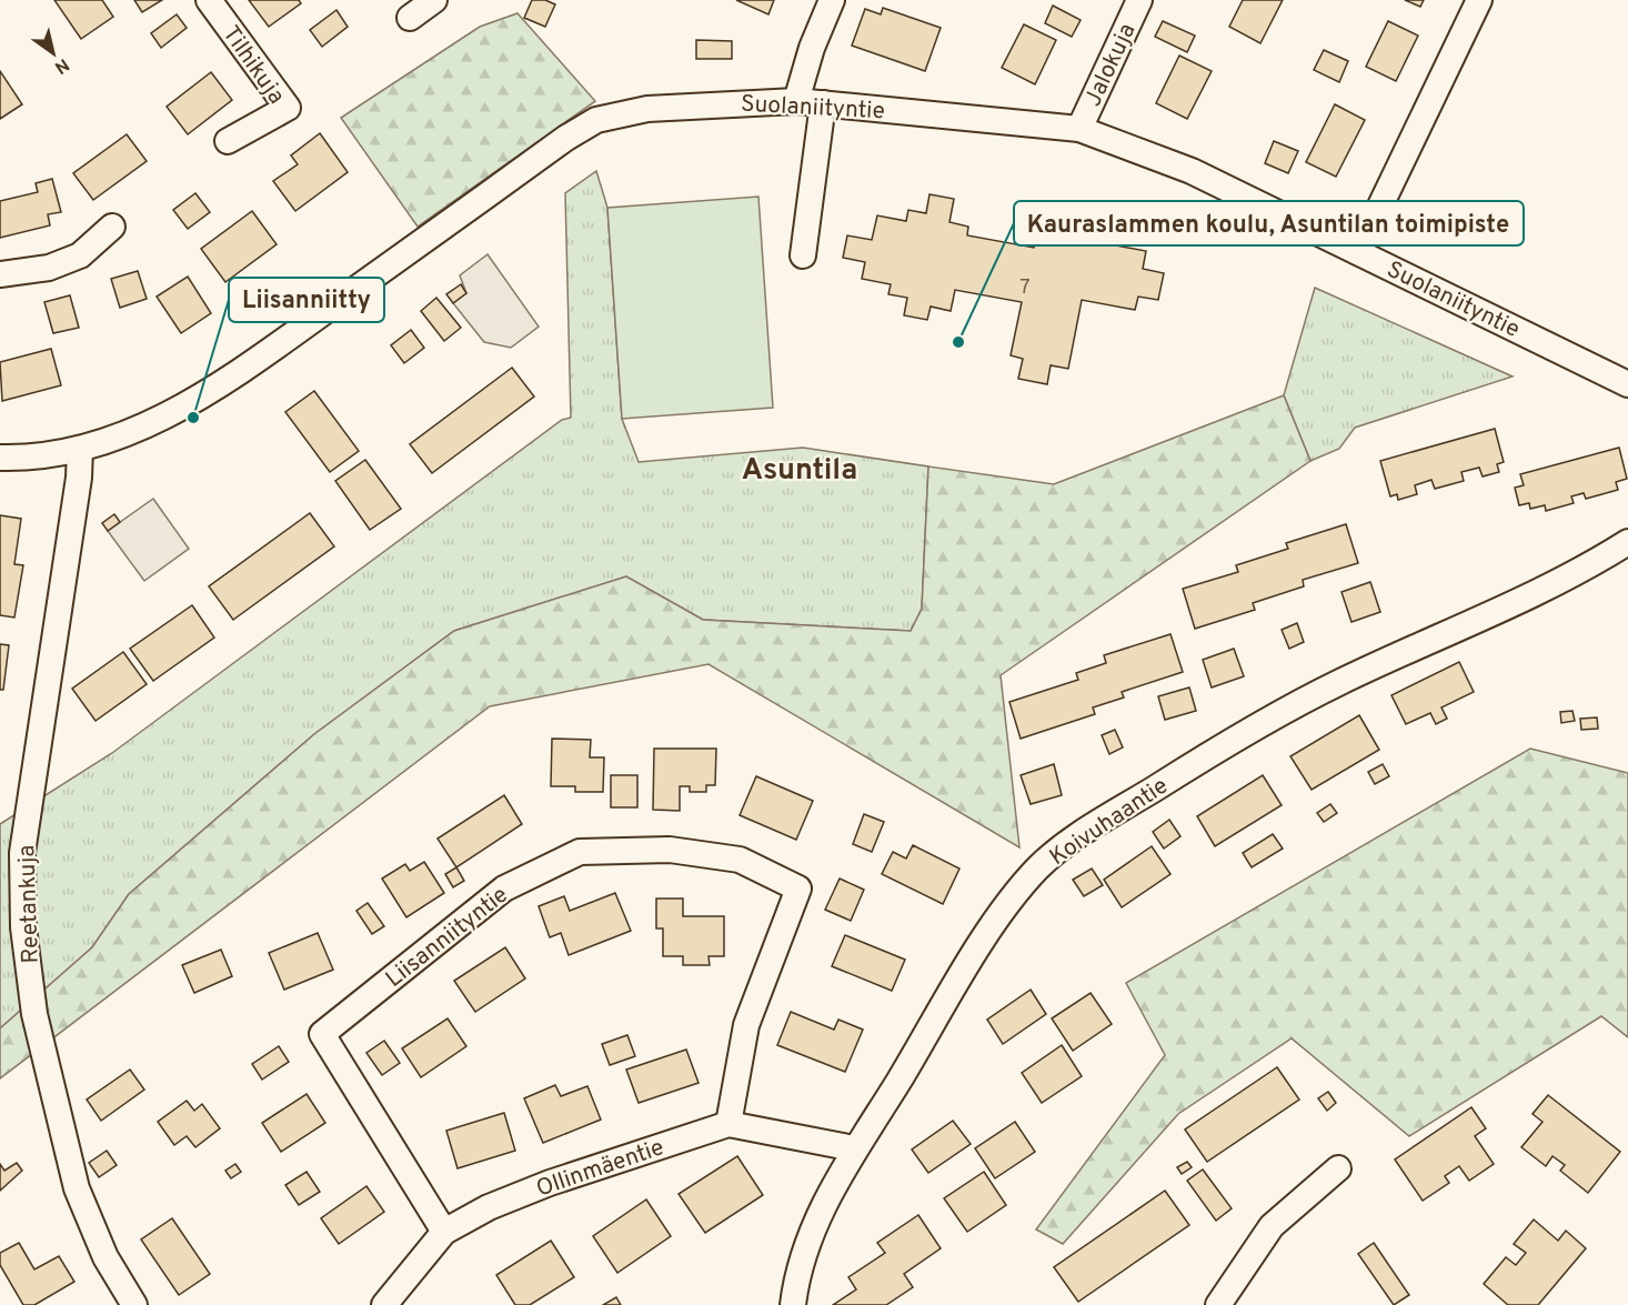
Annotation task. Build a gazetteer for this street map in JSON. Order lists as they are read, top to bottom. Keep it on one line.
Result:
{"streets":{"street":["Tilhikuja","Jalokuja","Suolaniityntie","Koivuhaantie","Reetankuja","Liisanniityntie","Ollinmäentie"]},"crossings":[["Jalokuja","Suolaniityntie"],["Suolaniityntie","Reetankuja"],["Koivuhaantie","Ollinmäentie"],["Liisanniityntie","Ollinmäentie"]],"districts":["Asuntila"],"places":["Kauraslammen koulu, Asuntilan toimipiste","Liisanniitty"],"house_numbers":["7"],"north":"bottom right"}
